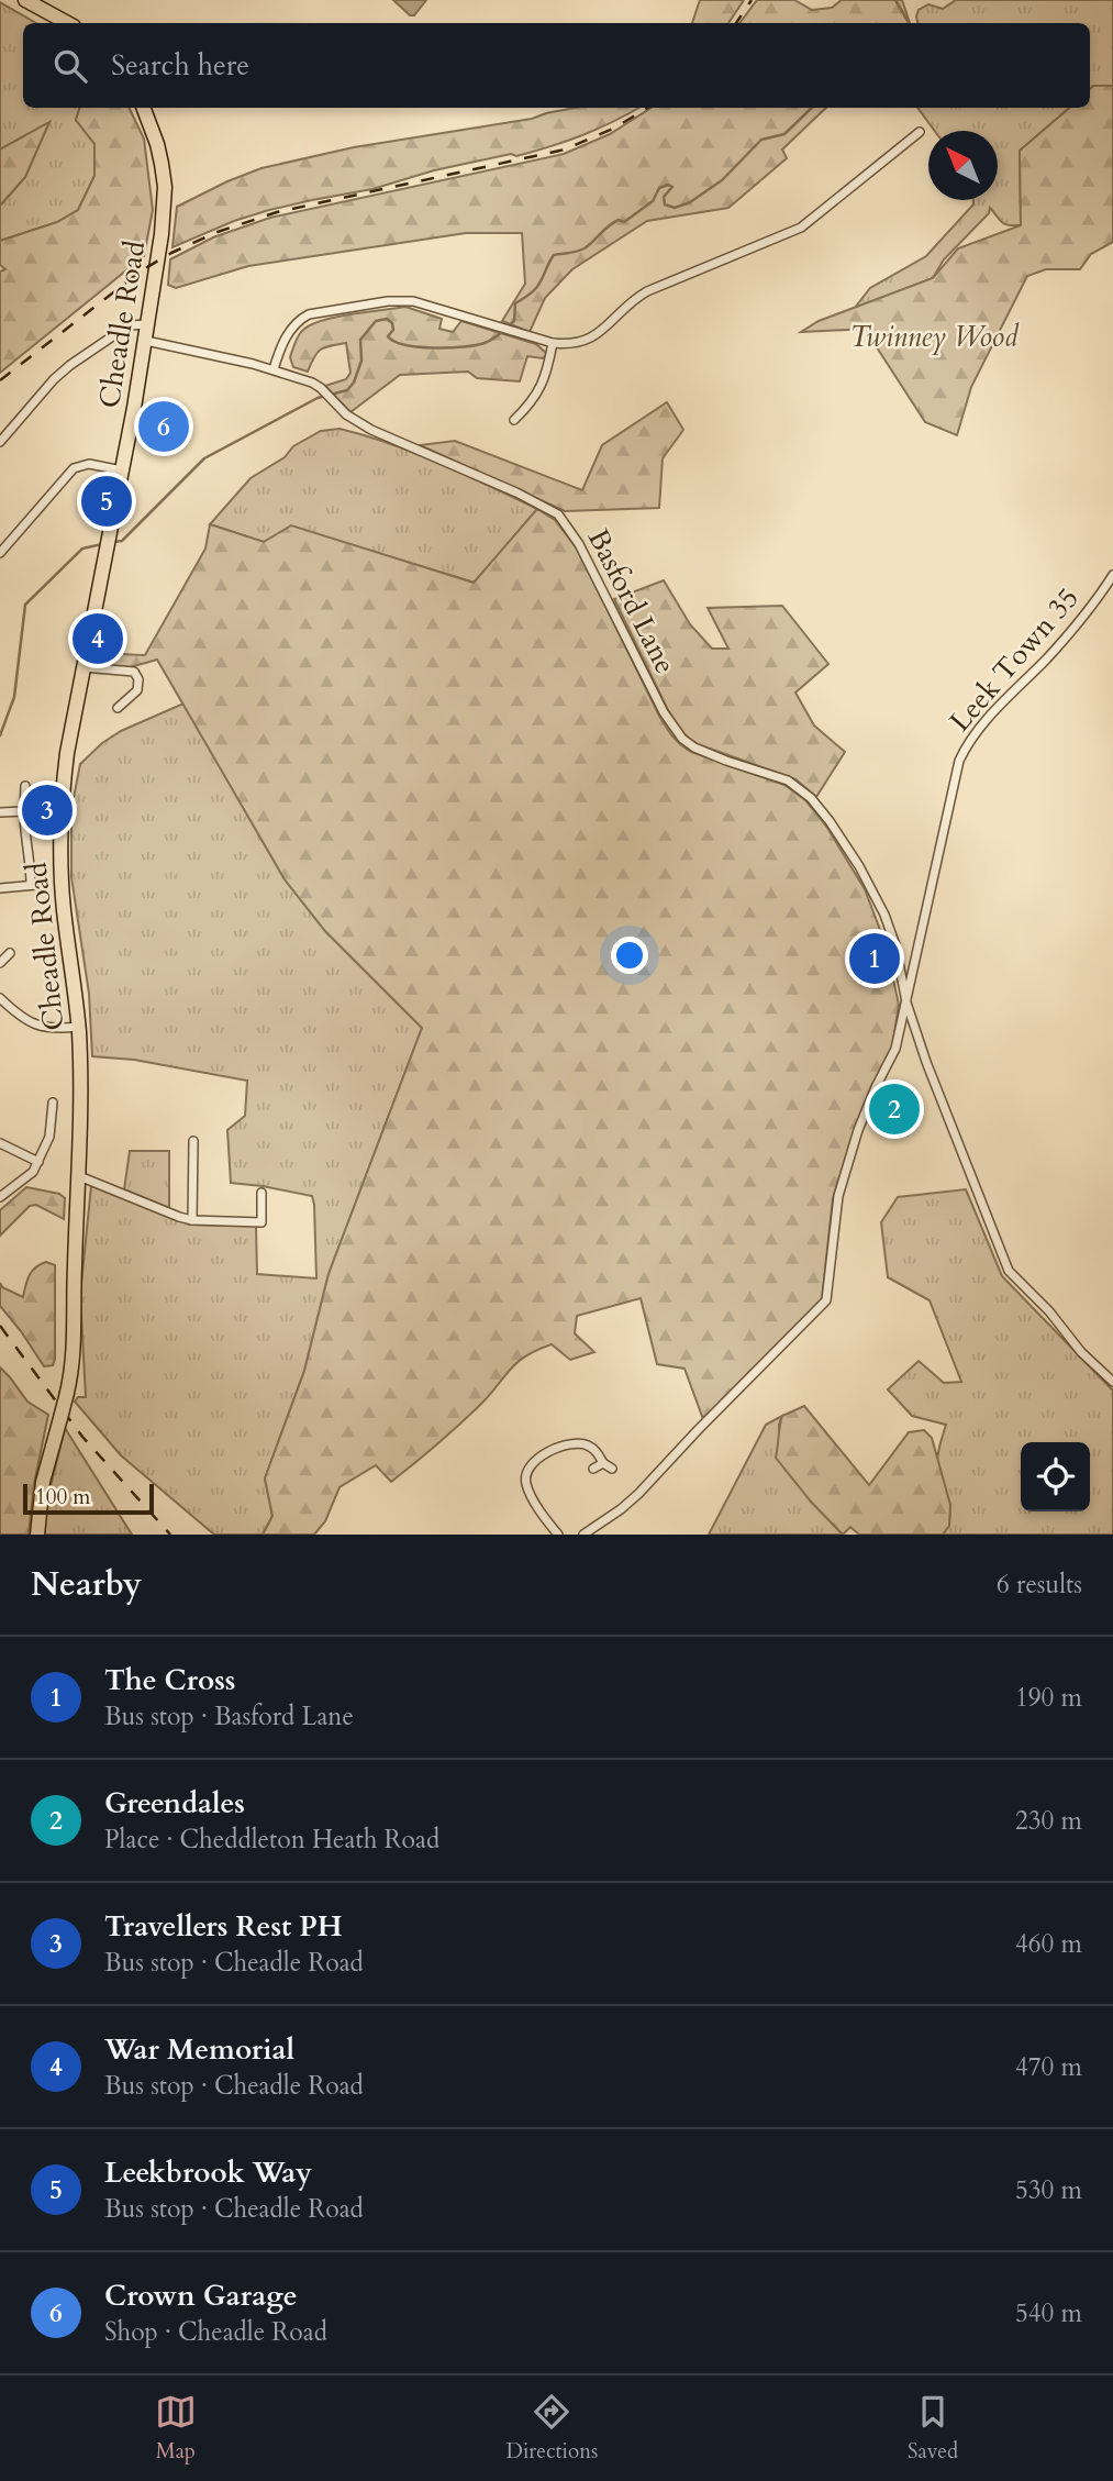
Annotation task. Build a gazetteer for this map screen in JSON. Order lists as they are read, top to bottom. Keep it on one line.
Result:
{"streets":{"highway":["Cheadle Road"],"street":["Basford Lane","Leek Town 35"]},"crossings":[["Cheadle Road","Basford Lane"],["Basford Lane","Leek Town 35"]],"parks":["Twinney Wood"],"scale_bar":"100 m","north":"top left","page":{"search":"Search here","pins":["6","5","4","3","1","2"],"scale":"100 m","heading":["Nearby","6 results"],"list":[{"mark":"1","name":"The Cross","note":"Bus stop · Basford Lane","value":"190 m"},{"mark":"2","name":"Greendales","note":"Place · Cheddleton Heath Road","value":"230 m"},{"mark":"3","name":"Travellers Rest PH","note":"Bus stop · Cheadle Road","value":"460 m"},{"mark":"4","name":"War Memorial","note":"Bus stop · Cheadle Road","value":"470 m"},{"mark":"5","name":"Leekbrook Way","note":"Bus stop · Cheadle Road","value":"530 m"},{"mark":"6","name":"Crown Garage","note":"Shop · Cheadle Road","value":"540 m"}],"nav":["Map","Directions","Saved"]}}
